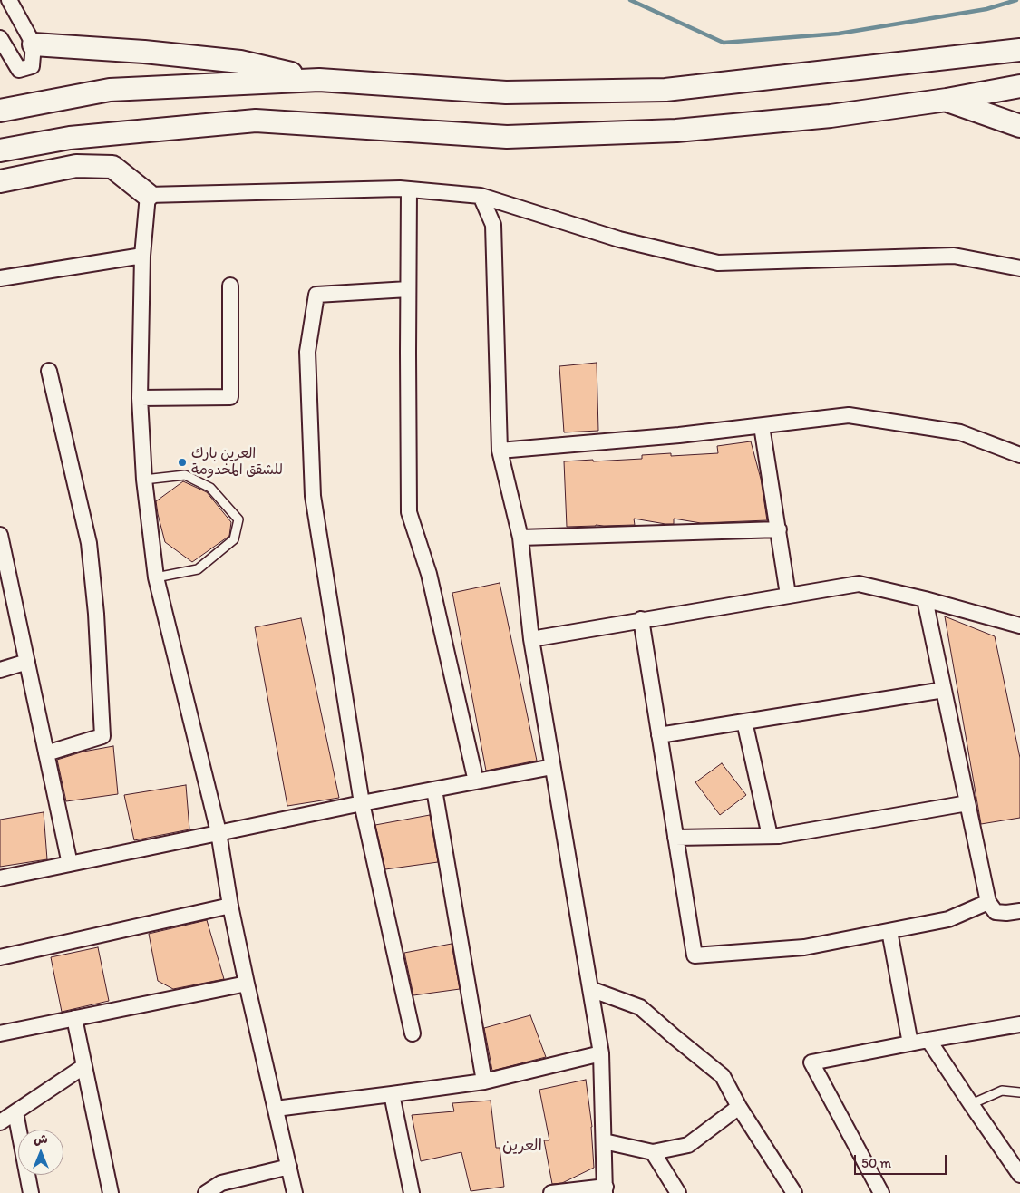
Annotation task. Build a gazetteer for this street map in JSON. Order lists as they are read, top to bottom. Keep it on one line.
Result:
{"districts":["العرين"],"places":["العرين بارك للشقق المخدومة"],"scale_bar":"50 m","north":"top"}
